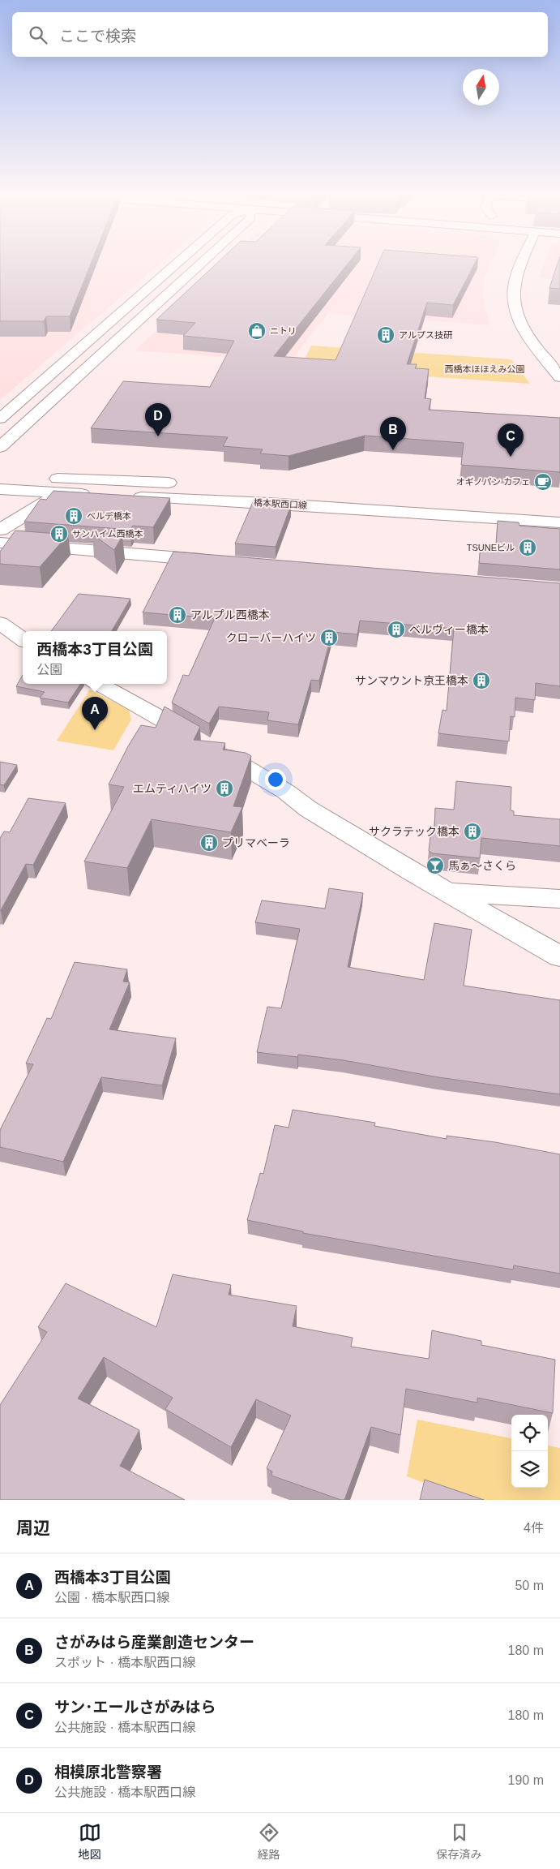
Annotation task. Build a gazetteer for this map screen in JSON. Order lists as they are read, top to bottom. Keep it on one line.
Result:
{"streets":{"main road":["橋本駅西口線"]},"parks":["西橋本ほほえみ公園"],"places":{"shop":["ニトリ"],"building":["アルプス技研","ベルデ橋本","サンハイム西橋本","TSUNEビル","アルプル西橋本","ベルヴィー橋本","クローバーハイツ","サンマウント京王橋本","エムティハイツ","サクラテック橋本","プリマベーラ"],"cafe":["オギノパン カフェ"],"bar":["馬ぁ～さくら"]},"north":"top","page":{"search":"ここで検索","pins":["D","B","C","A"],"popup":["西橋本3丁目公園","公園"],"heading":["周辺","4件"],"list":[{"mark":"A","name":"西橋本3丁目公園","note":"公園 · 橋本駅西口線","value":"50 m"},{"mark":"B","name":"さがみはら産業創造センター","note":"スポット · 橋本駅西口線","value":"180 m"},{"mark":"C","name":"サン･エールさがみはら","note":"公共施設 · 橋本駅西口線","value":"180 m"},{"mark":"D","name":"相模原北警察署","note":"公共施設 · 橋本駅西口線","value":"190 m"}],"nav":["地図","経路","保存済み"]}}
